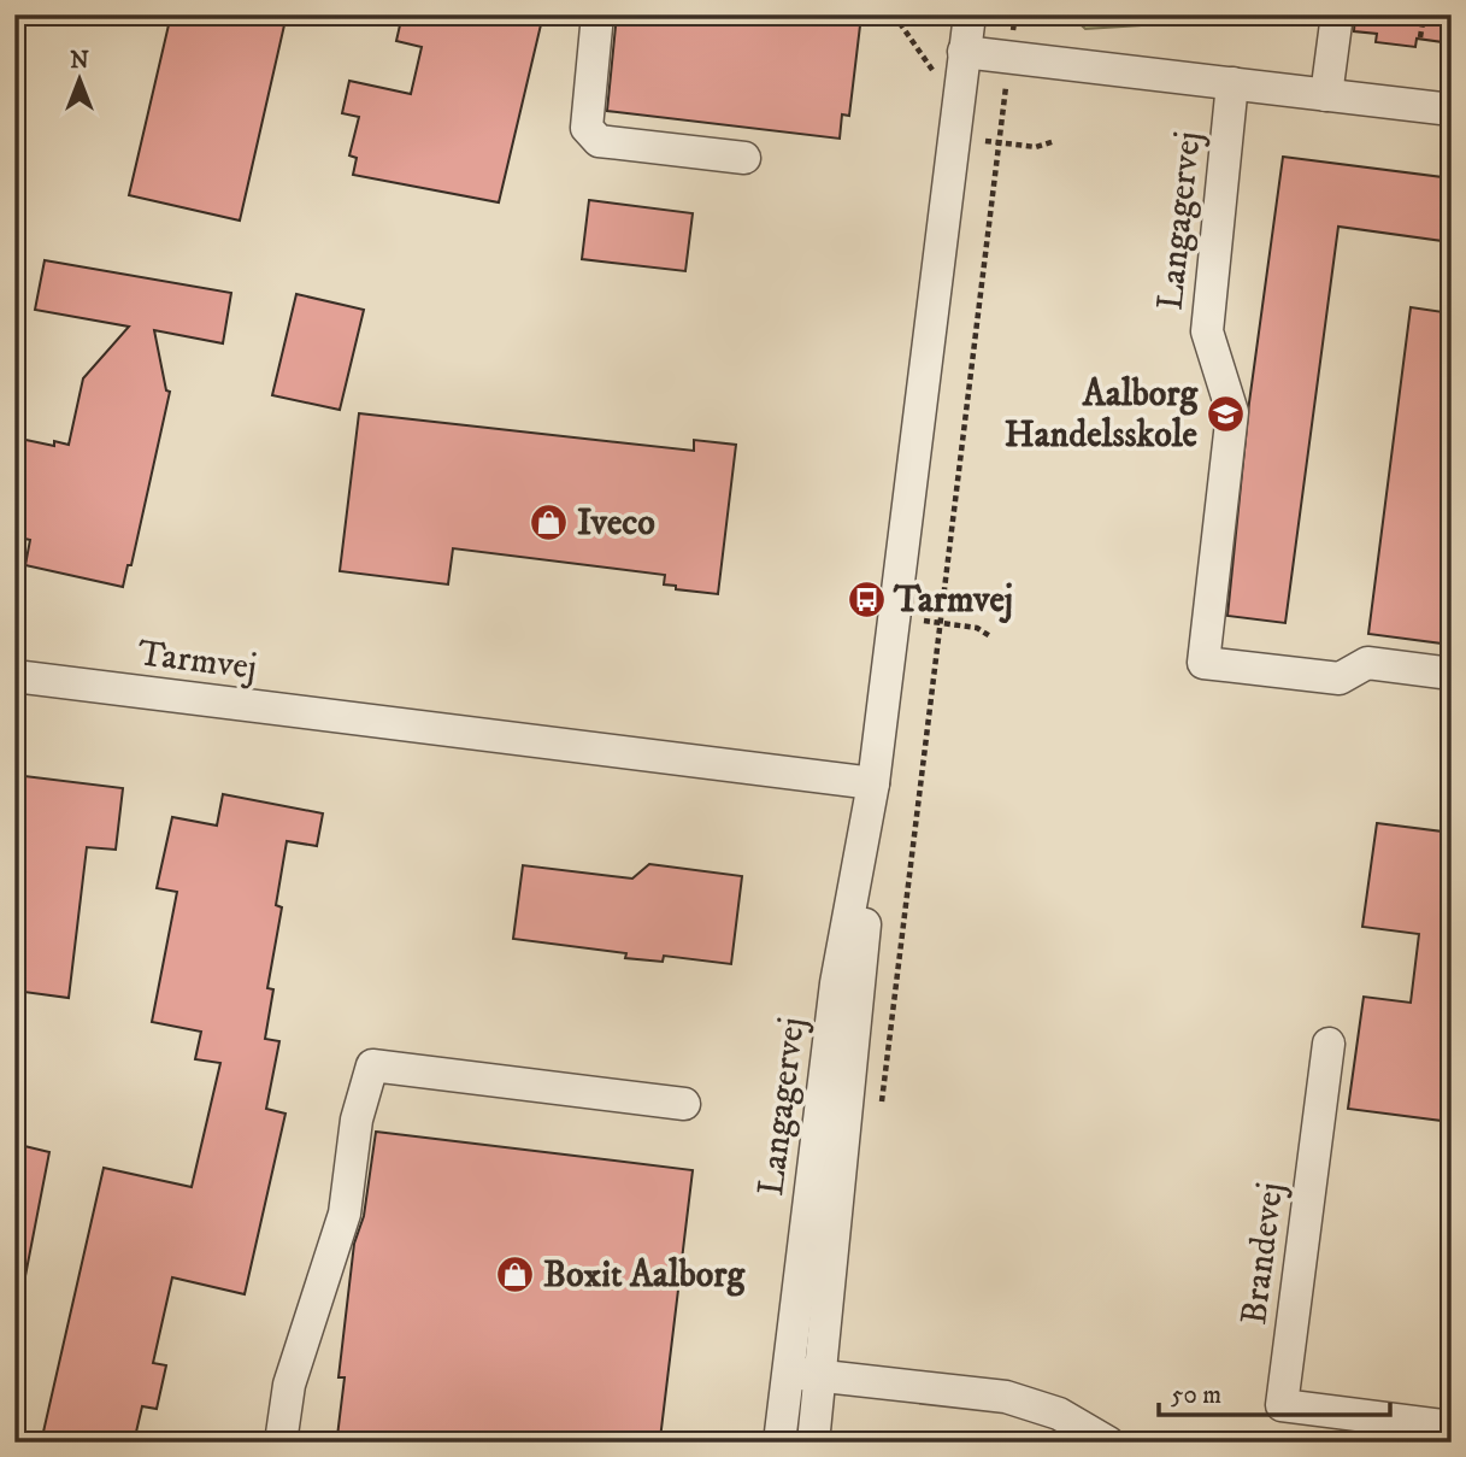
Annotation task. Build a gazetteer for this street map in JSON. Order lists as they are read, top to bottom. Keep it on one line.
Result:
{"streets":{"street":["Langagervej","Tarmvej","Brandevej"]},"crossings":[["Langagervej","Tarmvej"]],"places":{"school or university":["Aalborg Handelsskole"],"shop":["Iveco","Boxit Aalborg"],"bus stop":["Tarmvej"]},"scale_bar":"50 m","north":"top"}
